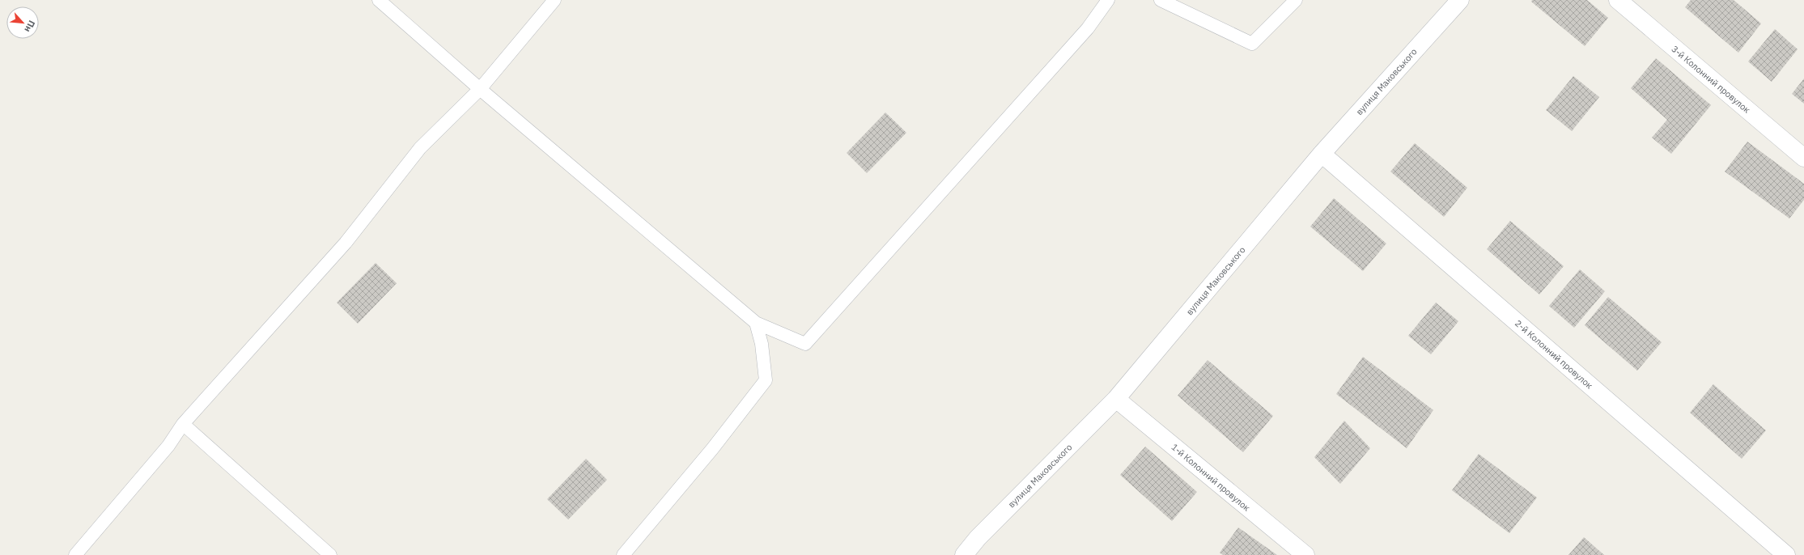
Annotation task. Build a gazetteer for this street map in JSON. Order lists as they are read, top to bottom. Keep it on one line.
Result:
{"streets":{"street":["3-й Колонний провулок","вулиця Маковського","2-й Колонний провулок","1-й Колонний провулок"]},"crossings":[["вулиця Маковського","2-й Колонний провулок"],["вулиця Маковського","1-й Колонний провулок"]],"north":"bottom right"}
